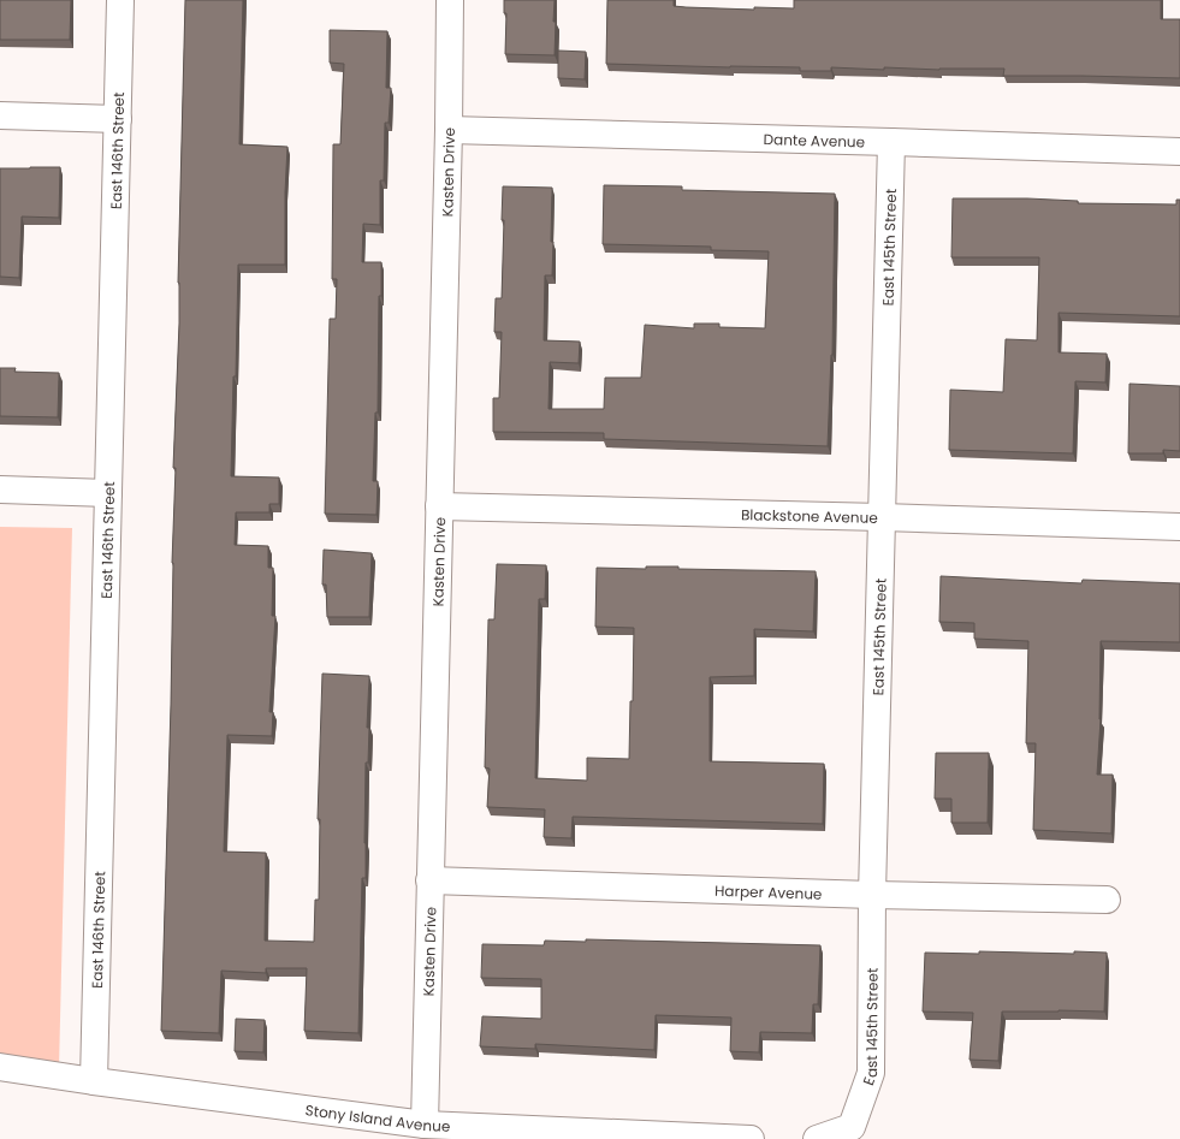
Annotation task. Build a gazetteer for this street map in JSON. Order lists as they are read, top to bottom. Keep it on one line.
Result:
{"streets":{"street":["Dante Avenue","East 146th Street","Kasten Drive","East 145th Street","Blackstone Avenue","Harper Avenue","Stony Island Avenue"]},"crossings":[["Dante Avenue","Kasten Drive"],["Dante Avenue","East 145th Street"],["East 146th Street","Stony Island Avenue"],["Kasten Drive","Blackstone Avenue"],["Kasten Drive","Harper Avenue"],["Kasten Drive","Stony Island Avenue"],["East 145th Street","Blackstone Avenue"],["East 145th Street","Harper Avenue"]]}
